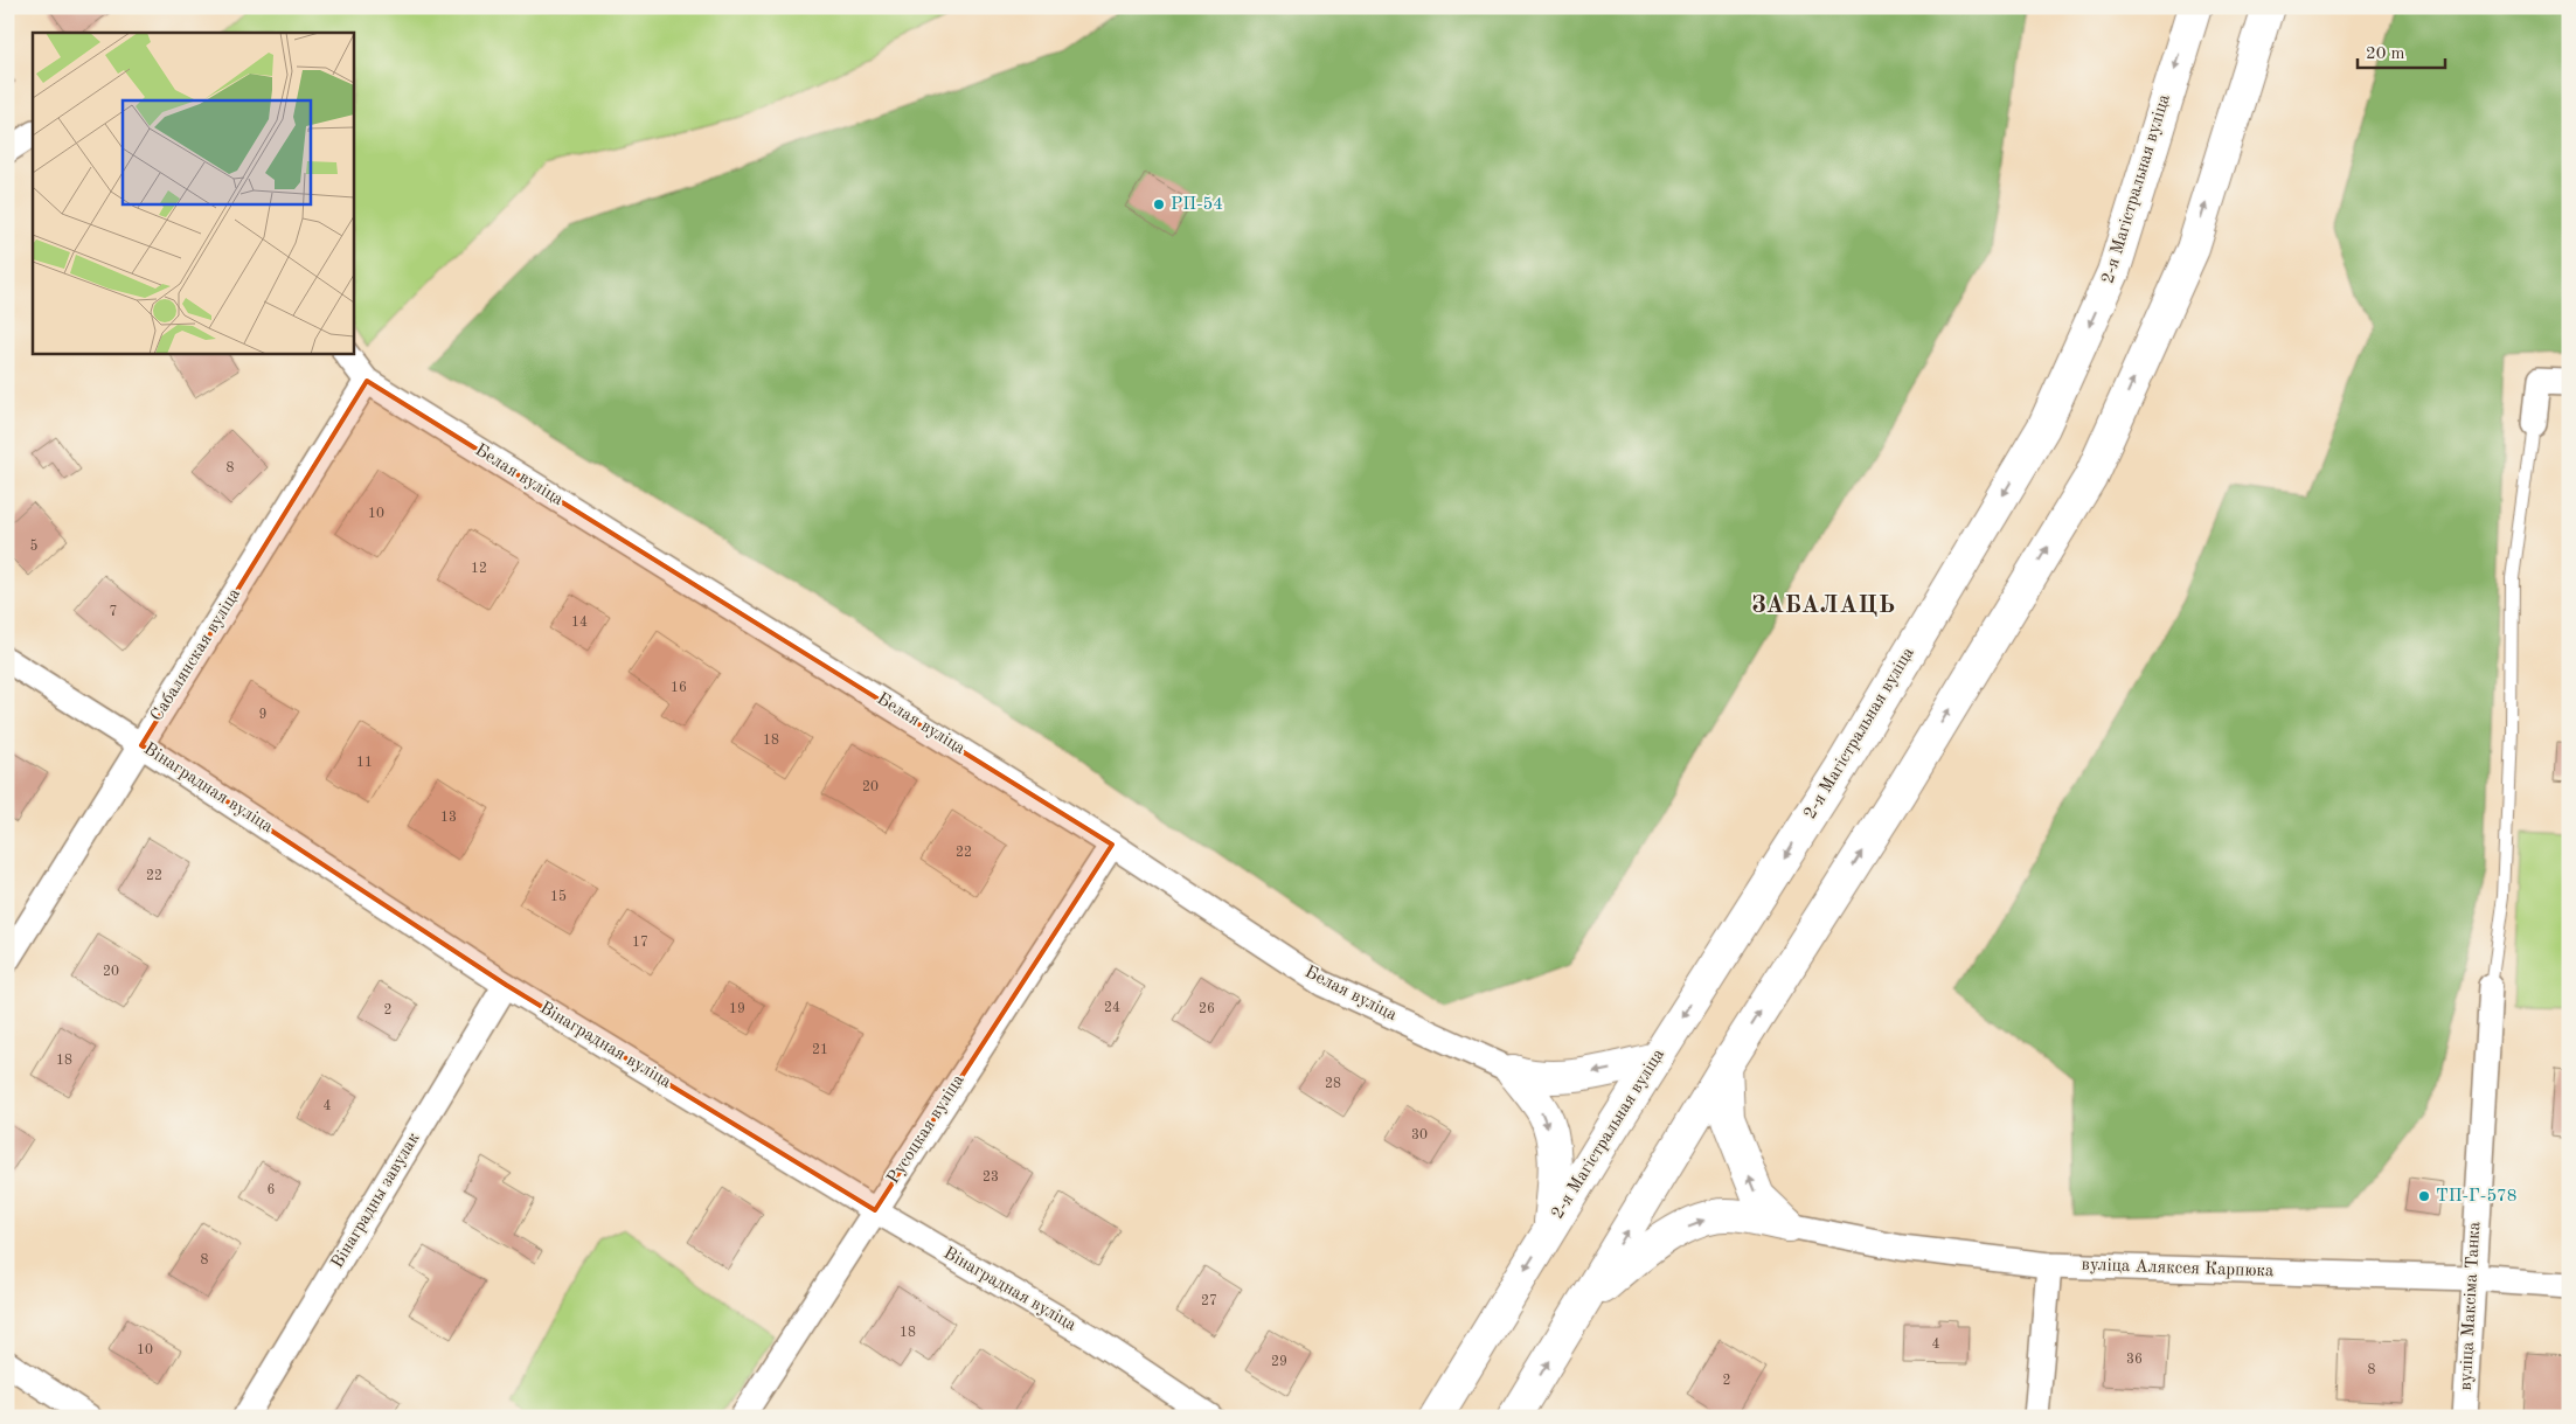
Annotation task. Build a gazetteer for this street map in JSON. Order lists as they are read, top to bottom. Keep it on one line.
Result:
{"streets":{"main road":["2-я Магістральная вуліца"],"street":["Белая вуліца","Сабалянская вуліца","Вінаградная вуліца","Русоцкая вуліца","Вінаградны завулак","вуліца Аляксея Карпюка","вуліца Максіма Танка"]},"crossings":[["Белая вуліца","Сабалянская вуліца"],["Белая вуліца","Русоцкая вуліца"],["Сабалянская вуліца","Вінаградная вуліца"],["Вінаградная вуліца","Русоцкая вуліца"],["Вінаградная вуліца","Вінаградны завулак"],["вуліца Аляксея Карпюка","вуліца Максіма Танка"]],"districts":["ЗАБАЛАЦЬ"],"places":["РП-54","ТП-Г-578"],"house_numbers":["8","10","5","12","7","14","16","9","18","11","20","13","22","22","15","17","20","24","19","26","2","21","18","28","4","30","23","6","8","27","18","4","10","36","29","8","2"],"scale_bar":"20 m"}
